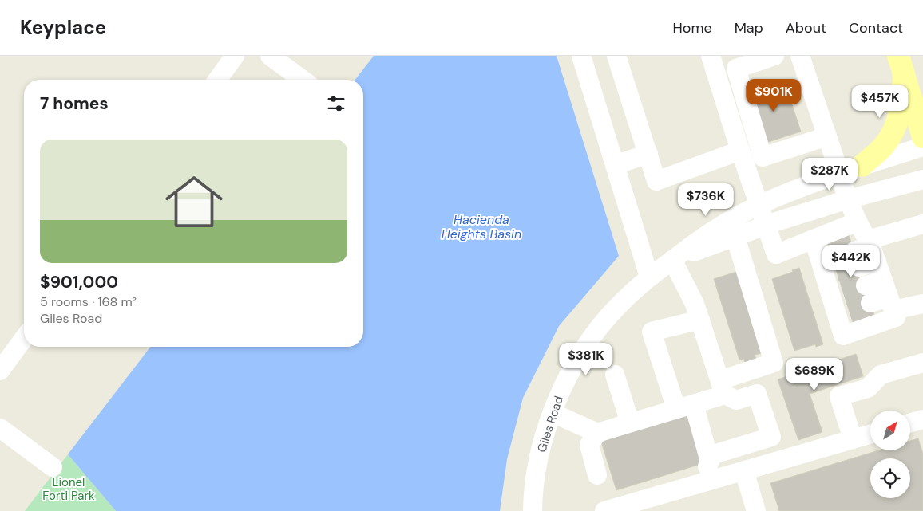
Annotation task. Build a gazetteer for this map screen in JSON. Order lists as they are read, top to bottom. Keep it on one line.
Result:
{"streets":{"street":["Giles Road"]},"water":["Hacienda Heights Basin"],"parks":["Lionel Forti Park"],"north":"top right","page":{"header":"Keyplace","nav":["Home","Map","About","Contact"],"price":["$901K","$457K","$287K","$736K","$442K","$381K","$689K"],"heading":"7 homes","list":[{"name":"$901,000","note":"5 rooms · 168 m² · Giles Road"}]}}
